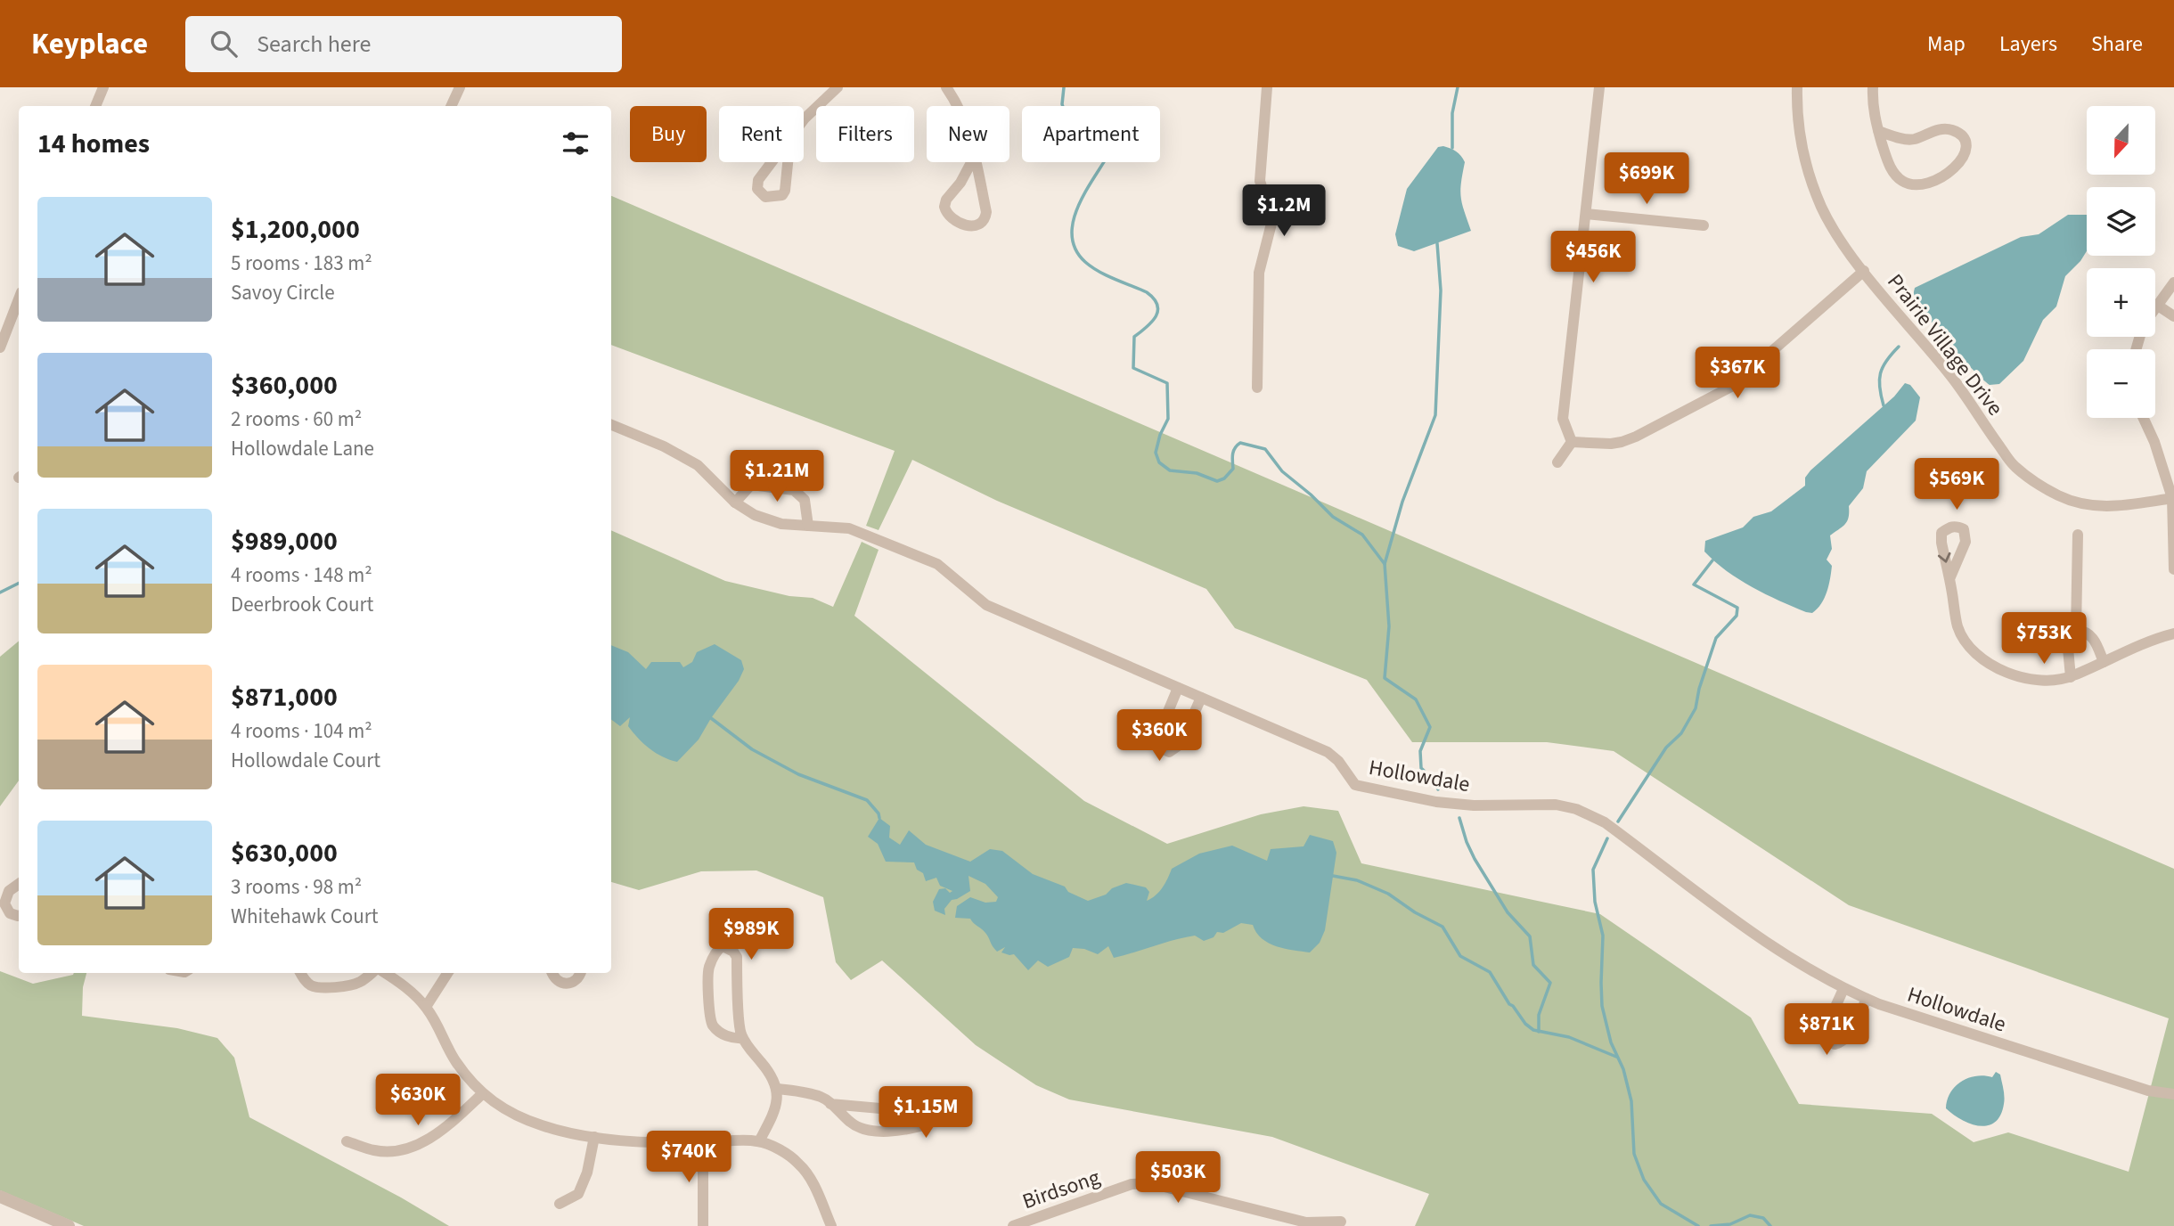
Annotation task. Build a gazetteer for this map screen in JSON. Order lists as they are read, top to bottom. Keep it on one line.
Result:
{"streets":{"street":["Prairie Village Drive","Hollowdale","Birdsong"]},"north":"bottom","page":{"header":"Keyplace","search":"Search here","nav":["Map","Layers","Share"],"map_buttons":["+","−"],"chip":["Buy","Rent","Filters","New","Apartment"],"heading":"14 homes","price":["$699K","$1.2M","$456K","$367K","$1.21M","$569K","$753K","$360K","$989K","$871K","$630K","$1.15M","$740K","$503K"],"list":[{"name":"$1,200,000","note":"5 rooms · 183 m² · Savoy Circle"},{"name":"$360,000","note":"2 rooms · 60 m² · Hollowdale Lane"},{"name":"$989,000","note":"4 rooms · 148 m² · Deerbrook Court"},{"name":"$871,000","note":"4 rooms · 104 m² · Hollowdale Court"},{"name":"$630,000","note":"3 rooms · 98 m² · Whitehawk Court"}]}}
